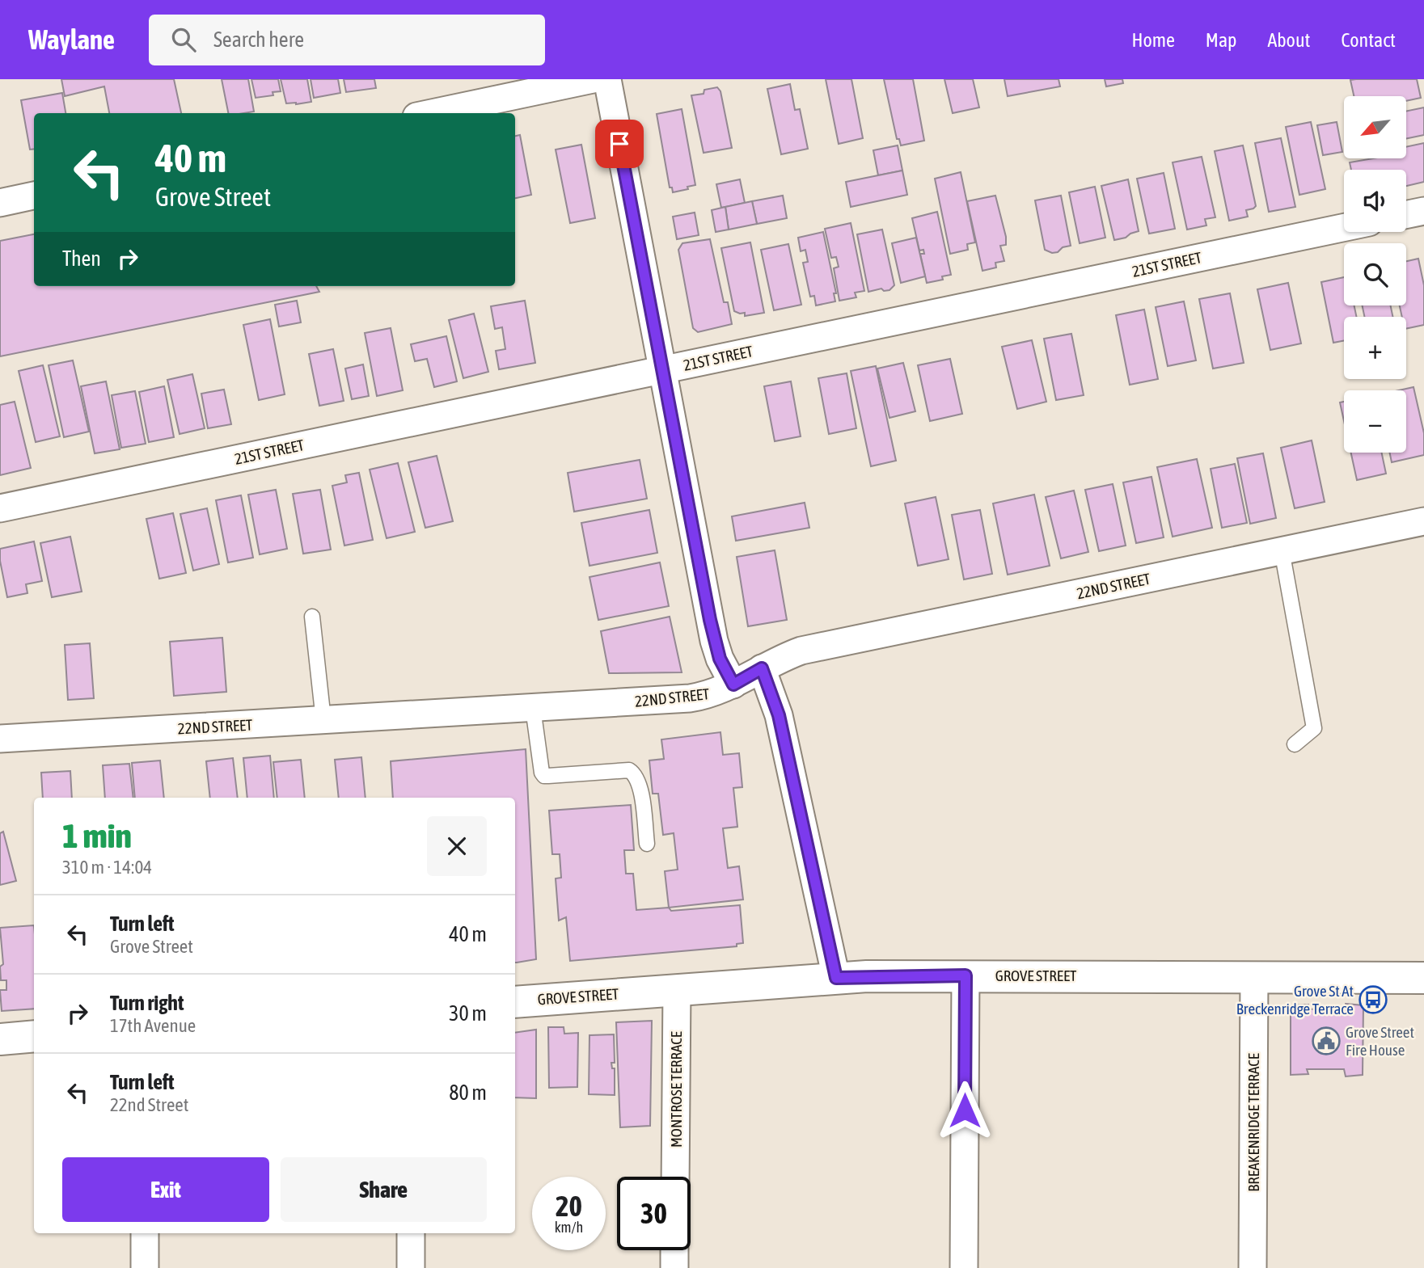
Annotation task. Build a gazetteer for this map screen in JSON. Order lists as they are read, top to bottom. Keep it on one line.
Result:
{"streets":{"main road":["GROVE STREET"],"street":["21ST STREET","22ND STREET","MONTROSE TERRACE","BREAKENRIDGE TERRACE"]},"crossings":[["GROVE STREET","MONTROSE TERRACE"],["GROVE STREET","BREAKENRIDGE TERRACE"]],"places":{"bus stop":["Grove St At Breckenridge Terrace"],"public building":["Grove Street Fire House"]},"north":"bottom left","page":{"header":"Waylane","search":"Search here","nav":["Home","Map","About","Contact"],"map_buttons":["+","−"],"turn":["40 m","Grove Street"],"then":"Then","heading":["1 min","310 m · 14:04"],"list":[{"name":"Turn left","note":"Grove Street","value":"40 m"},{"name":"Turn right","note":"17th Avenue","value":"30 m"},{"name":"Turn left","note":"22nd Street","value":"80 m"}],"buttons":["Exit","Share"],"speed":"20 km/h","limit":"30"}}
